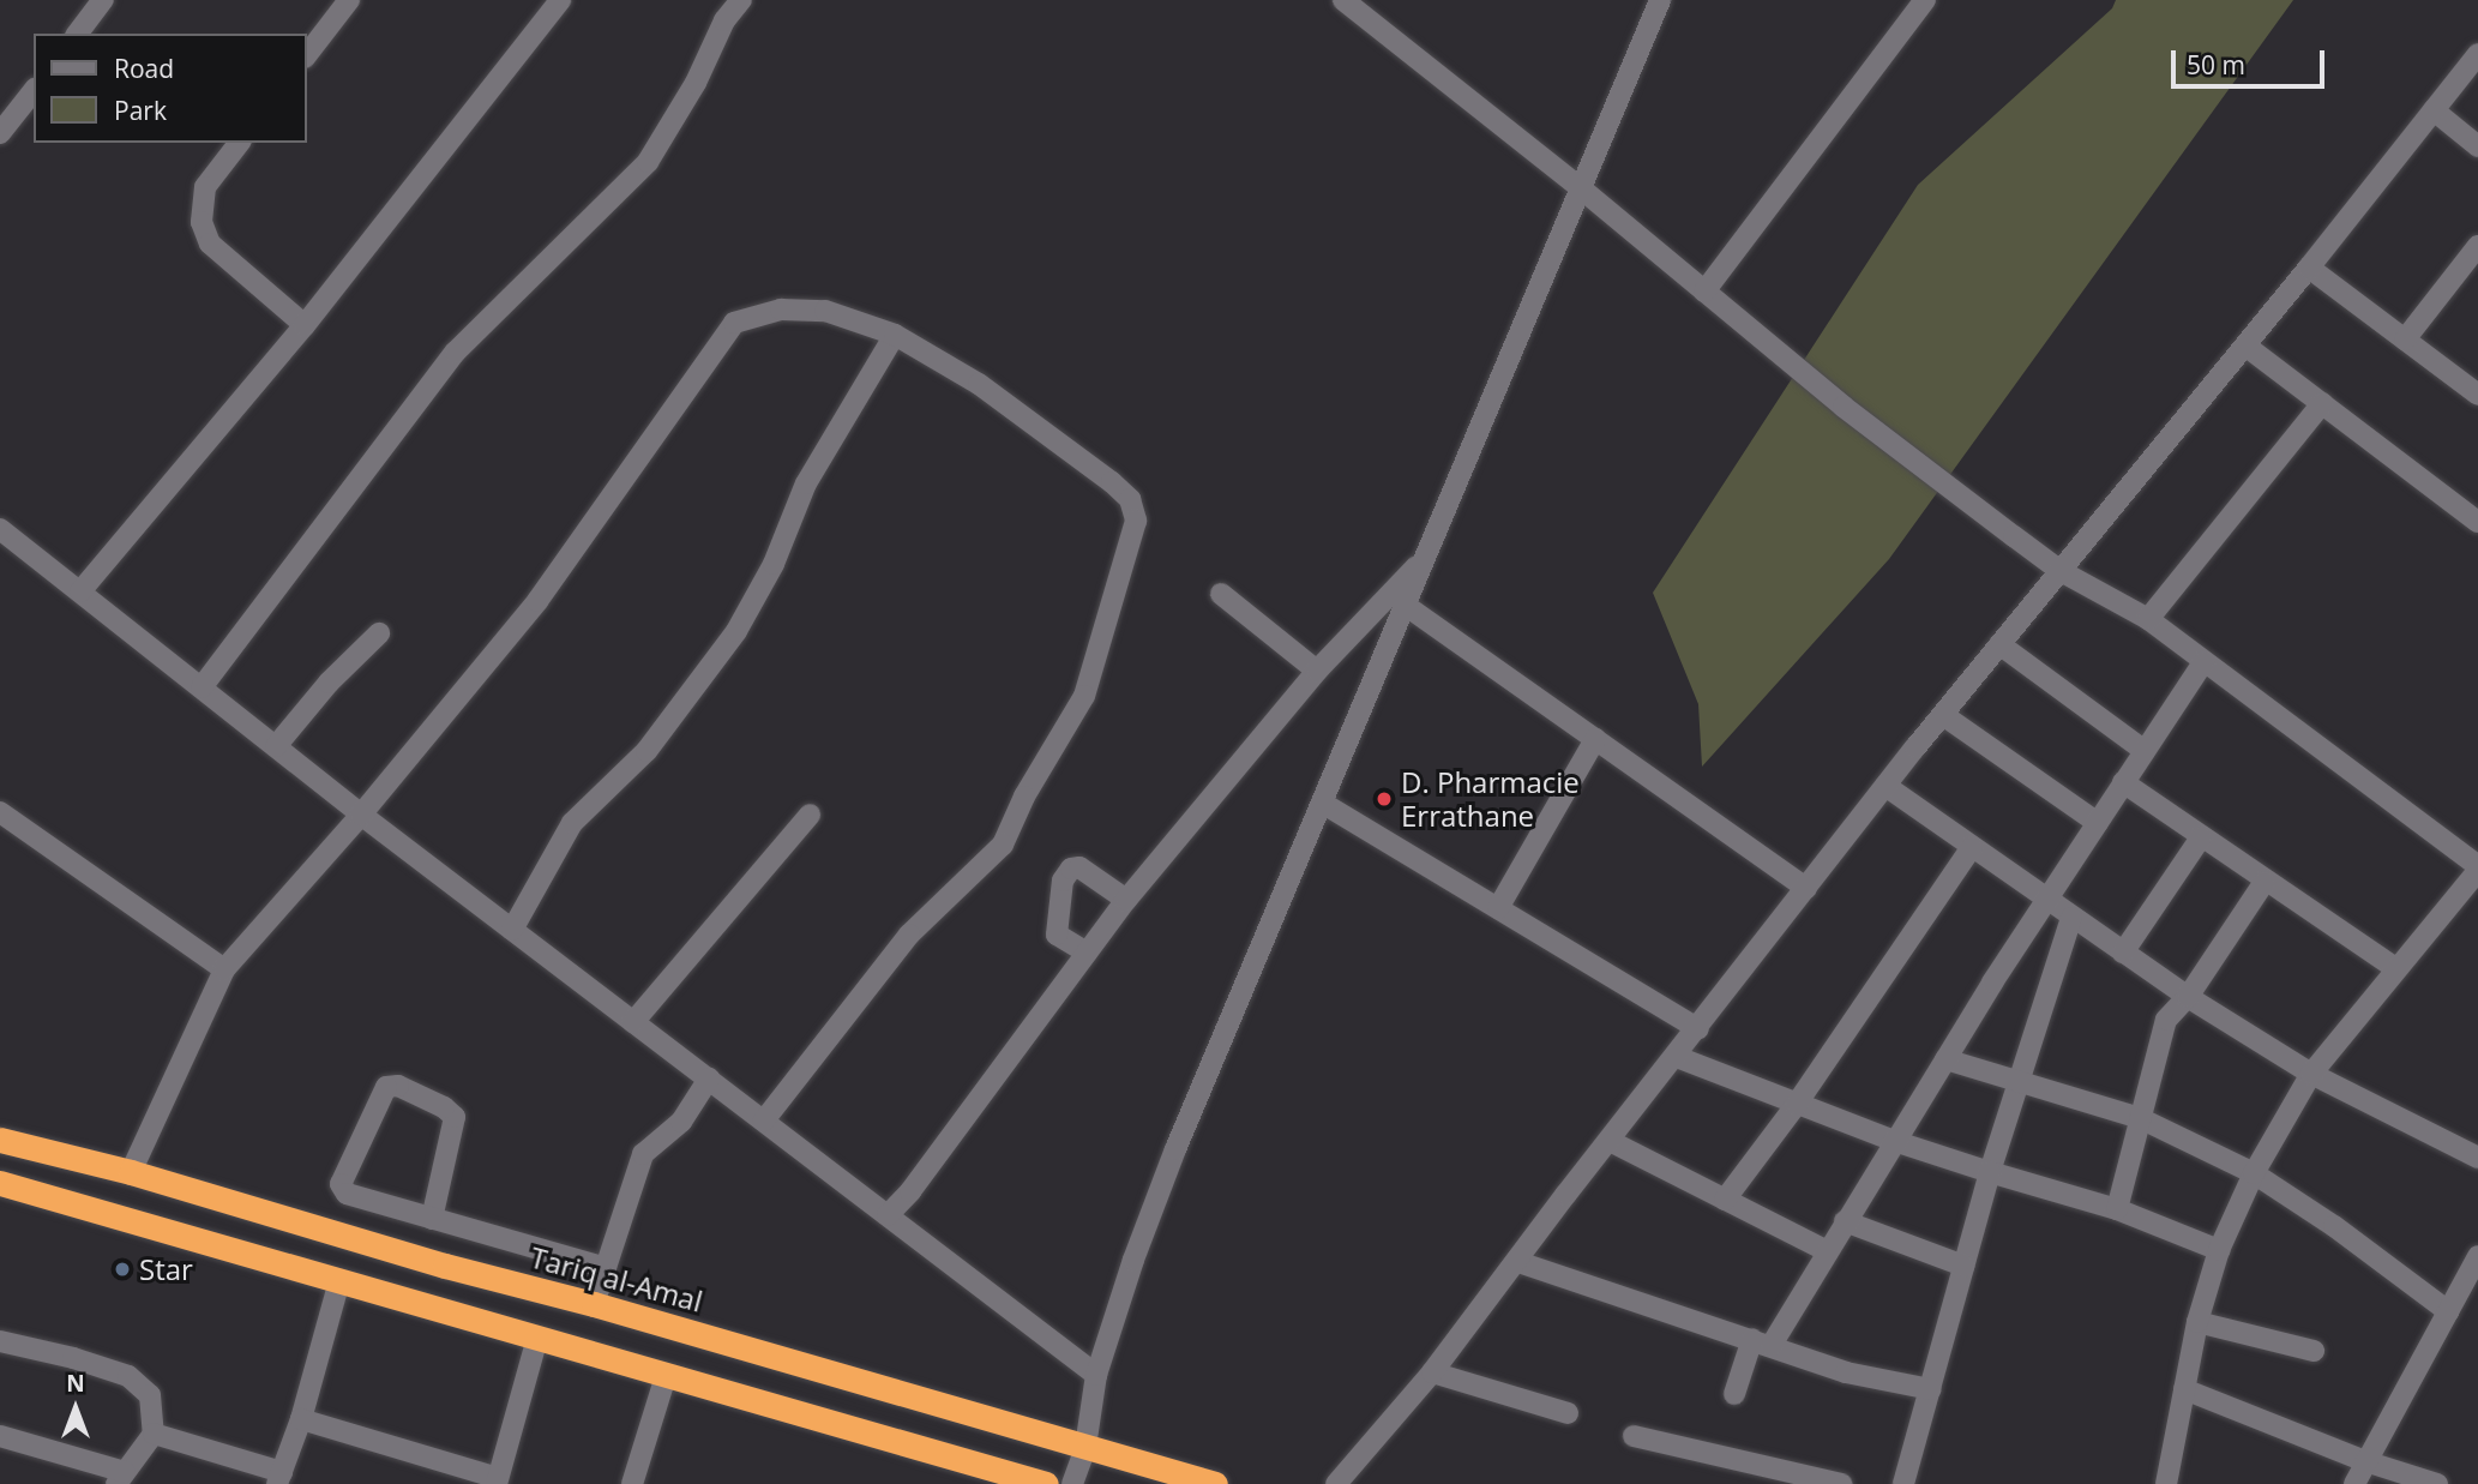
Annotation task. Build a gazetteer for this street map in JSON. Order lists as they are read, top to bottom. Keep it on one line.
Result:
{"streets":{"highway":["Tariq al-Amal"]},"places":["D. Pharmacie Errathane","Star"],"legend":["Road","Park"],"scale_bar":"50 m","north":"top"}
